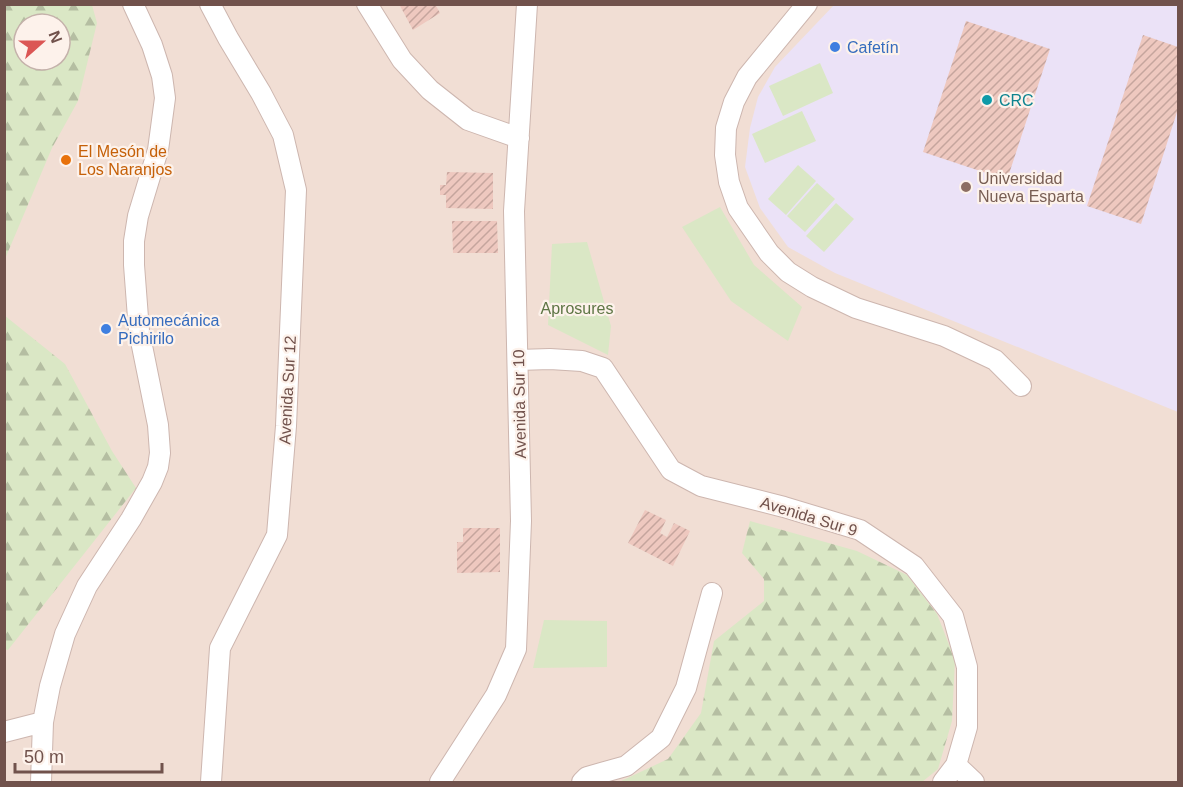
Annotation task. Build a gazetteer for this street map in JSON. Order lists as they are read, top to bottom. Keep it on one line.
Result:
{"streets":{"street":["Avenida Sur 12","Avenida Sur 10","Avenida Sur 9"]},"crossings":[["Avenida Sur 10","Avenida Sur 9"]],"parks":["Aprosures"],"places":["Cafetín","CRC","El Mesón de Los Naranjos","Universidad Nueva Esparta","Automecánica Pichirilo"],"scale_bar":"50 m","north":"right"}
